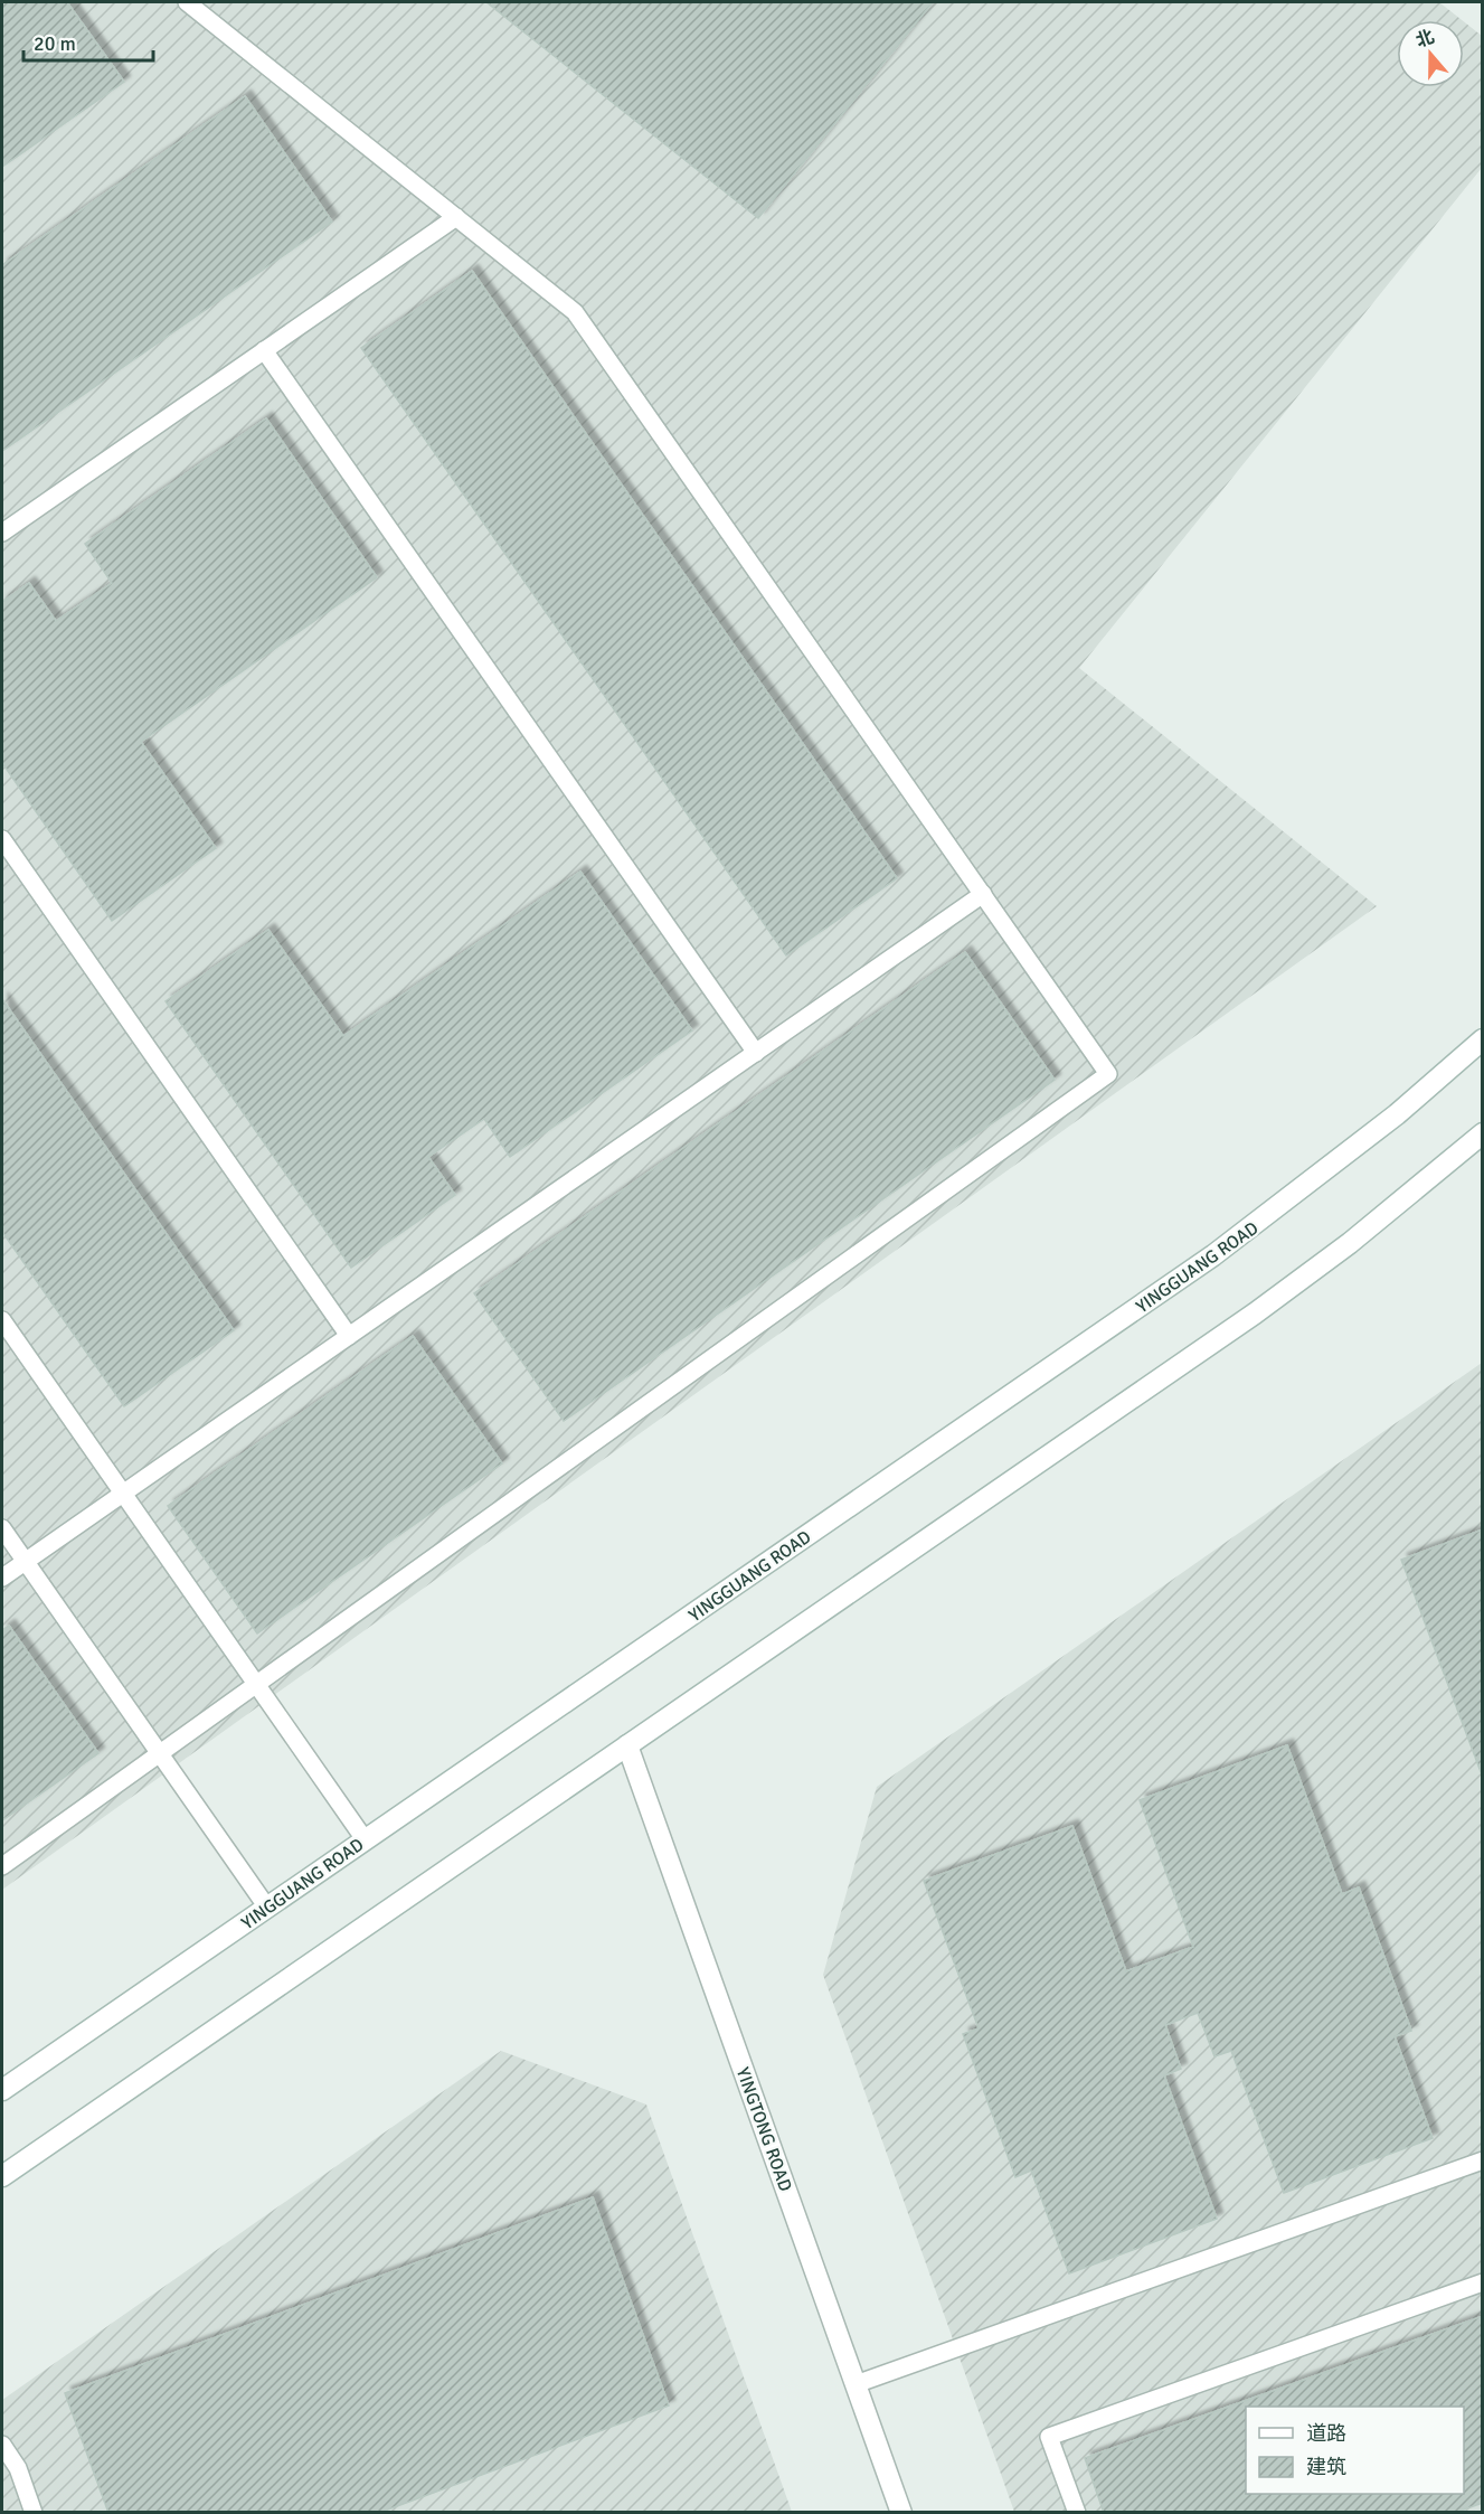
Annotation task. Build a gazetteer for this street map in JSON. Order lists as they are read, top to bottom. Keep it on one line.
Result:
{"streets":{"main road":["YINGGUANG ROAD","YINGTONG ROAD"]},"legend":["道路","建筑"],"scale_bar":"20 m","north":"top"}
